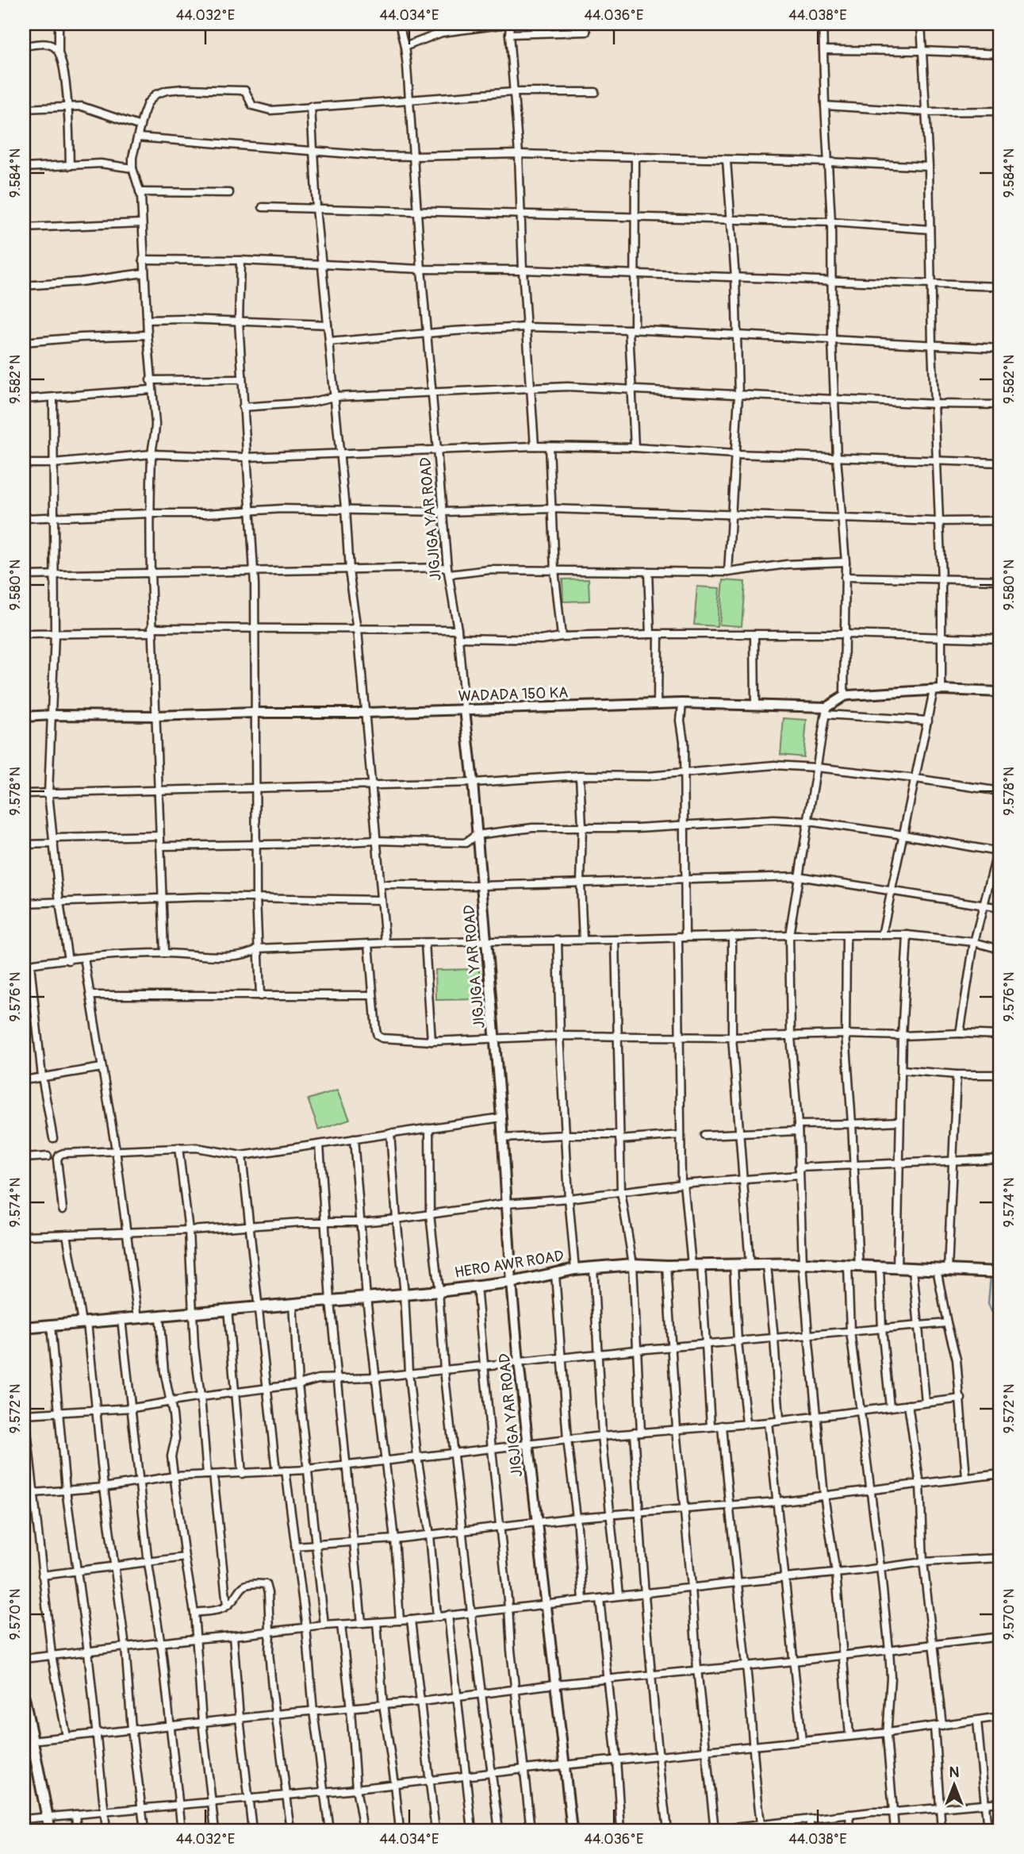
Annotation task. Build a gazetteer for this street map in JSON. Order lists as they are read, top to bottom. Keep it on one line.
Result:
{"streets":{"main road":["HERO AWR ROAD"],"street":["JIGJIGA YAR ROAD","WADADA 150 KA"]},"crossings":[["JIGJIGA YAR ROAD","WADADA 150 KA"],["JIGJIGA YAR ROAD","HERO AWR ROAD"]],"north":"top","coordinates":["44.032°E","44.034°E","44.036°E","44.038°E","9.584°N","9.582°N","9.580°N","9.578°N","9.576°N","9.574°N","9.572°N","9.570°N"]}
